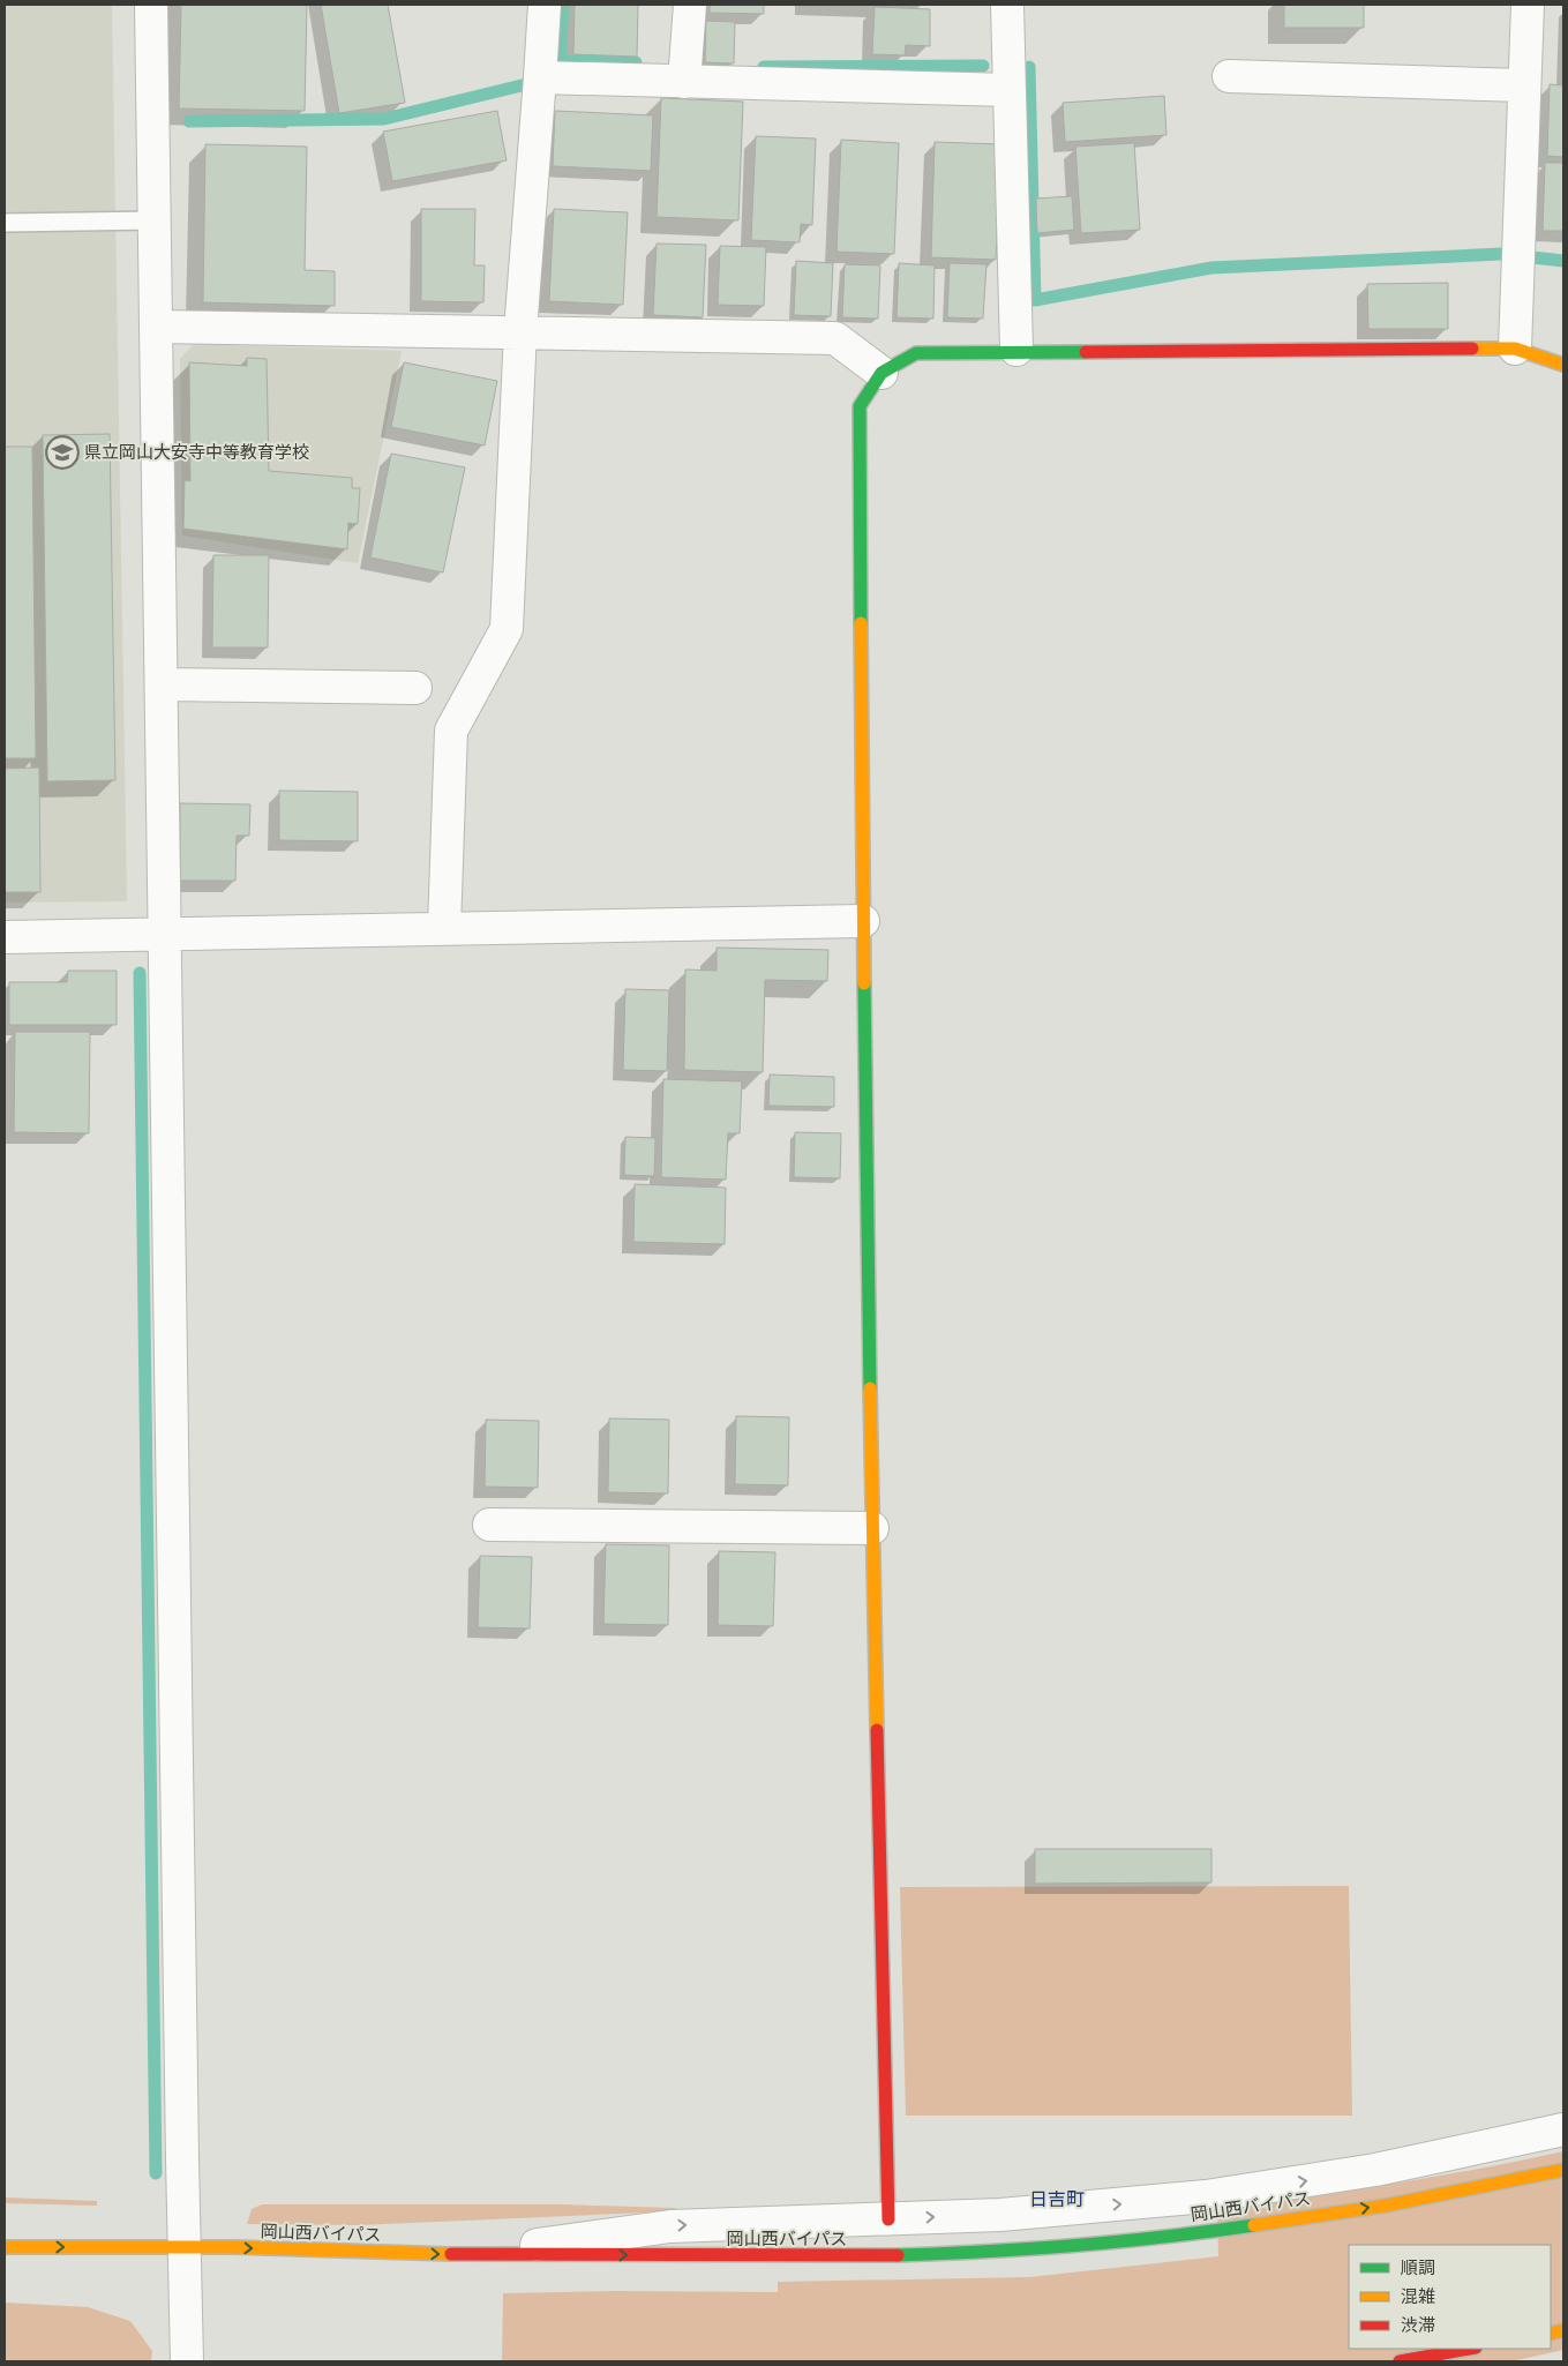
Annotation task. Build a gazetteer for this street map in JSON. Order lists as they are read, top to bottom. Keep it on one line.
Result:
{"streets":{"main road":["岡山西バイパス"]},"one_way":["岡山西バイパス"],"districts":["日吉町"],"places":{"school or university":["県立岡山大安寺中等教育学校"]},"legend":["順調","混雑","渋滞"]}
